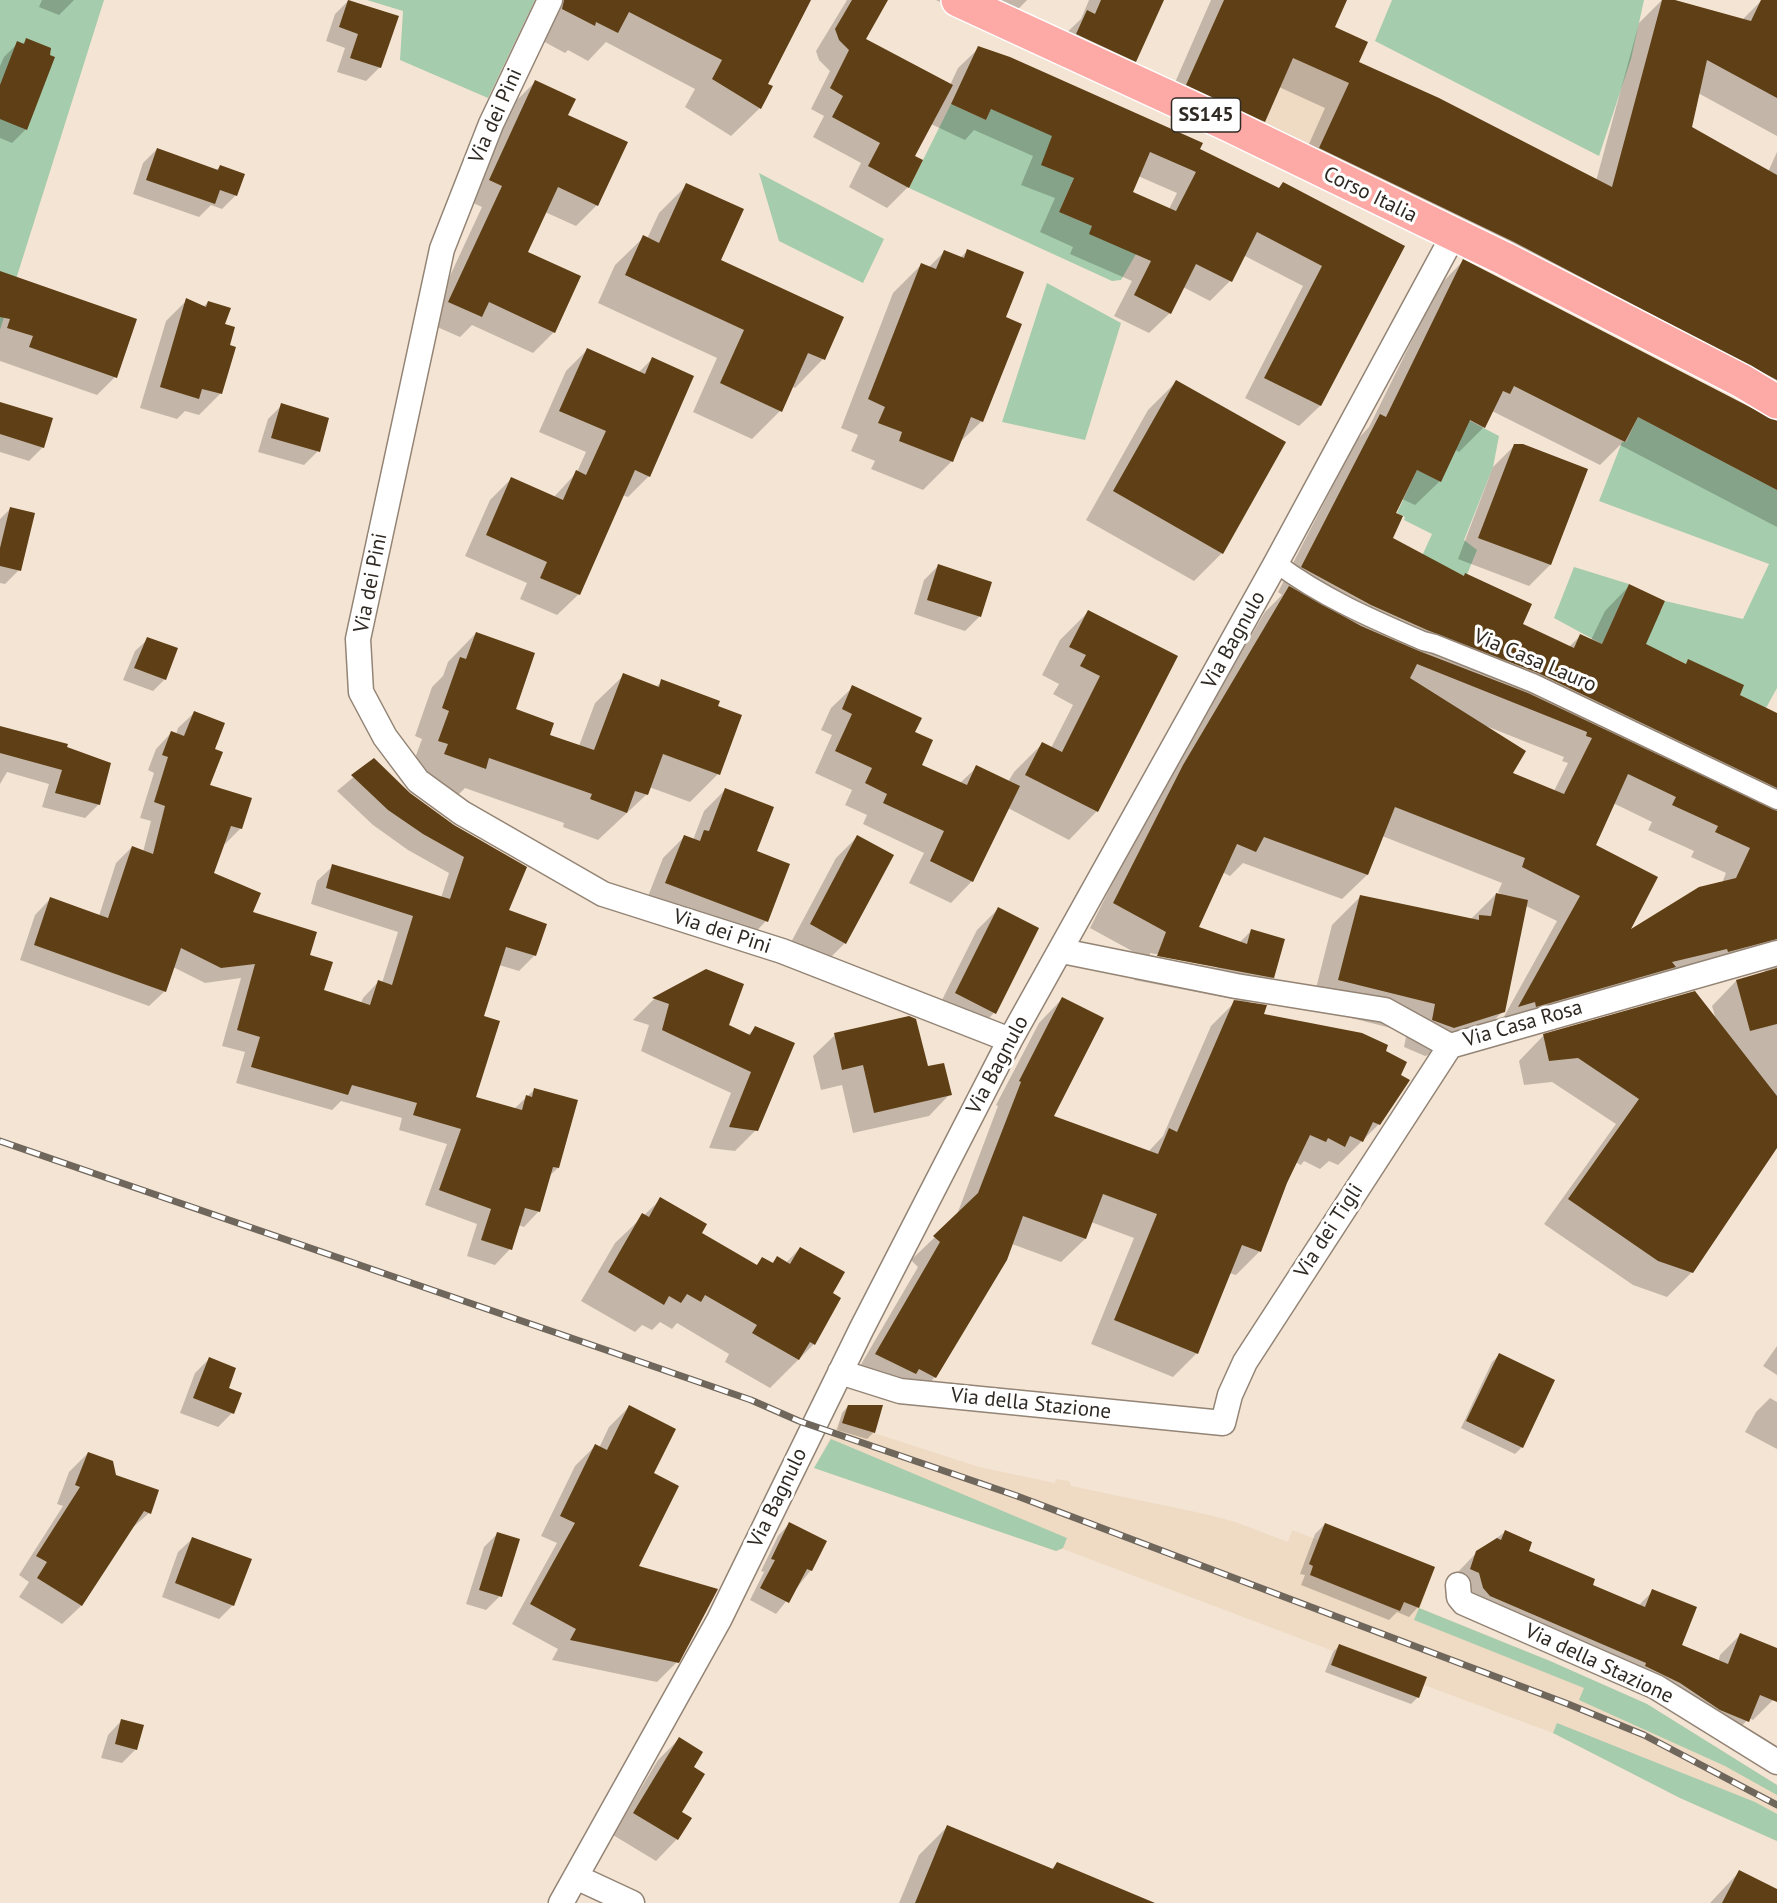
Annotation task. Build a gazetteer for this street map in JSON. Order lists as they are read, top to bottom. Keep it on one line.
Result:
{"streets":{"main road":["SS145","Corso Italia"],"street":["Via dei Pini","Via Bagnulo","Via Casa Lauro","Via Casa Rosa","Via dei Tigli","Via della Stazione"]},"crossings":[["Via dei Pini","Via Bagnulo"],["Corso Italia","Via Bagnulo"],["Via Bagnulo","Via Casa Lauro"],["Via Bagnulo","Via Casa Rosa"],["Via Bagnulo","Via della Stazione"],["Via Casa Rosa","Via dei Tigli"],["Via dei Tigli","Via della Stazione"]]}
